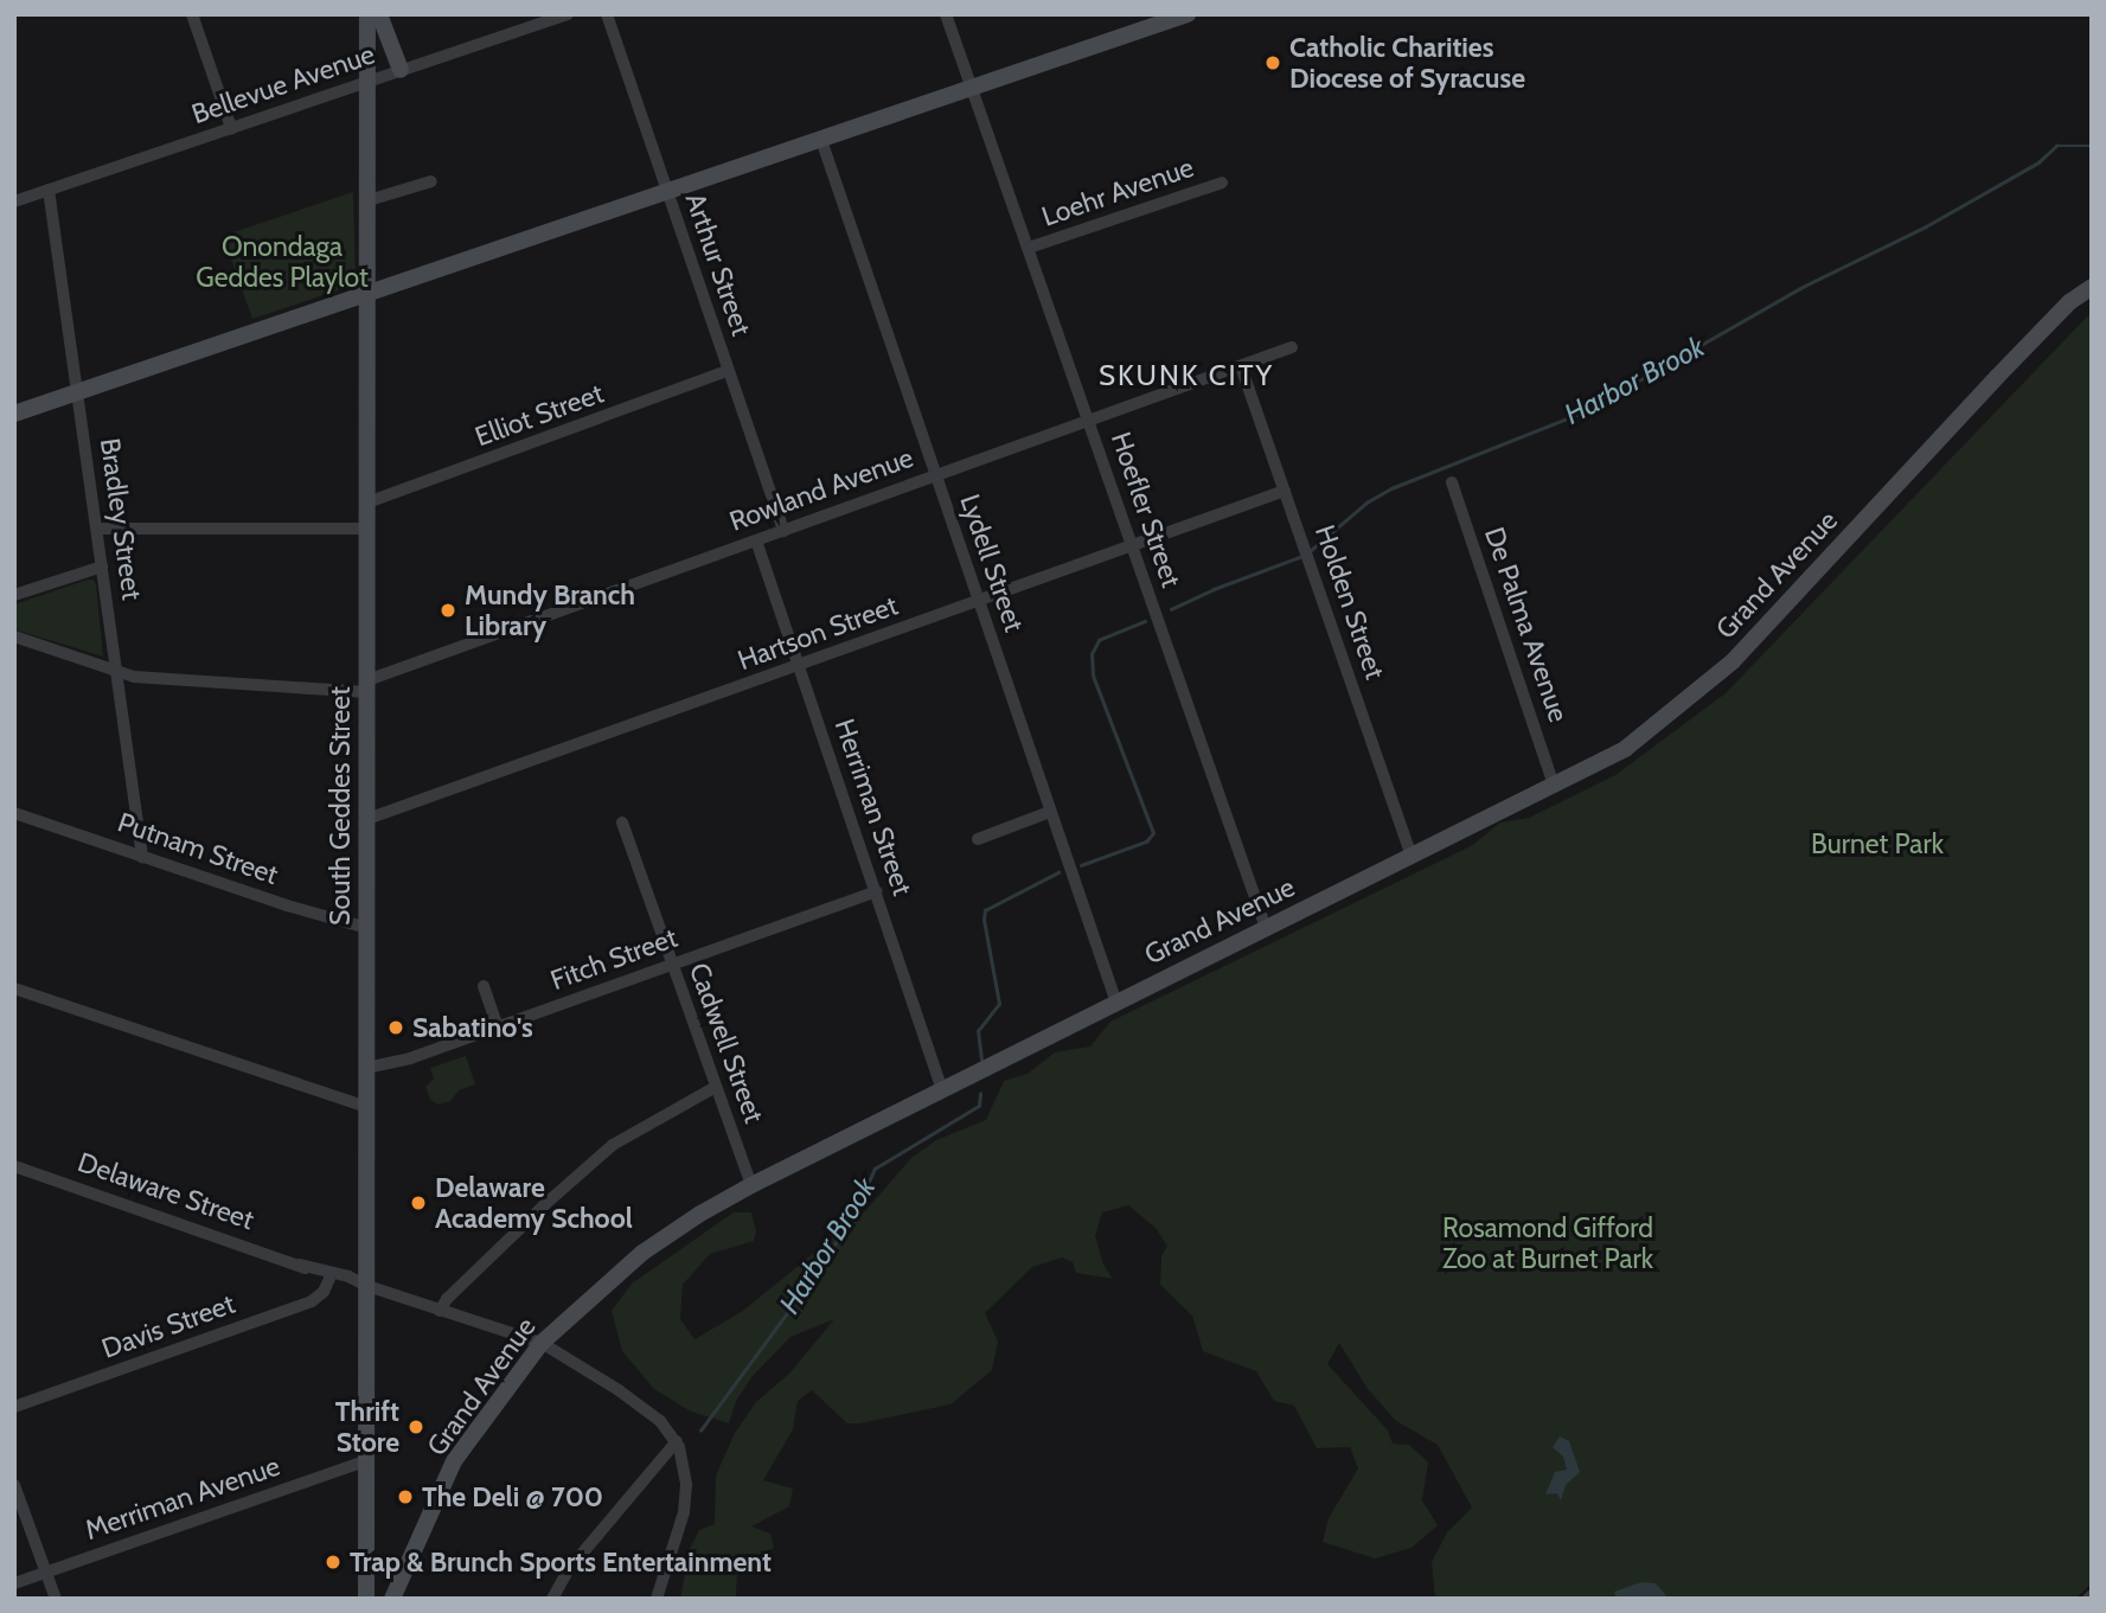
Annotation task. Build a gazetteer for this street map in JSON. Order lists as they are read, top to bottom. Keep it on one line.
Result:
{"streets":{"street":["Bellevue Avenue","Loehr Avenue","Arthur Street","Elliot Street","Rowland Avenue","Hoefler Street","Bradley Street","Lydell Street","Grand Avenue","Holden Street","De Palma Avenue","Hartson Street","South Geddes Street","Herriman Street","Putnam Street","Fitch Street","Cadwell Street","Delaware Street","Davis Street","Merriman Avenue"]},"crossings":[["Bellevue Avenue","Bradley Street"],["Bellevue Avenue","South Geddes Street"],["Loehr Avenue","Hoefler Street"],["Arthur Street","Elliot Street"],["Arthur Street","Rowland Avenue"],["Elliot Street","South Geddes Street"],["Rowland Avenue","Hoefler Street"],["Rowland Avenue","Bradley Street"],["Rowland Avenue","Lydell Street"],["Rowland Avenue","Holden Street"],["Rowland Avenue","South Geddes Street"],["Rowland Avenue","Herriman Street"],["Hoefler Street","Grand Avenue"],["Hoefler Street","Hartson Street"],["Bradley Street","Putnam Street"],["Lydell Street","Grand Avenue"],["Lydell Street","Hartson Street"],["Grand Avenue","Holden Street"],["Grand Avenue","De Palma Avenue"],["Grand Avenue","Herriman Street"],["Grand Avenue","Cadwell Street"],["Grand Avenue","Delaware Street"],["Holden Street","Hartson Street"],["Hartson Street","South Geddes Street"],["Hartson Street","Herriman Street"],["South Geddes Street","Putnam Street"],["South Geddes Street","Fitch Street"],["South Geddes Street","Delaware Street"],["South Geddes Street","Merriman Avenue"],["Herriman Street","Fitch Street"],["Fitch Street","Cadwell Street"],["Delaware Street","Davis Street"]],"districts":["SKUNK CITY"],"water":["Harbor Brook"],"parks":["Onondaga Geddes Playlot","Burnet Park","Rosamond Gifford Zoo at Burnet Park"],"places":["Catholic Charities Diocese of Syracuse","Mundy Branch Library","Sabatino's","Delaware Academy School","Thrift Store","The Deli @ 700","Trap & Brunch Sports Entertainment"]}
